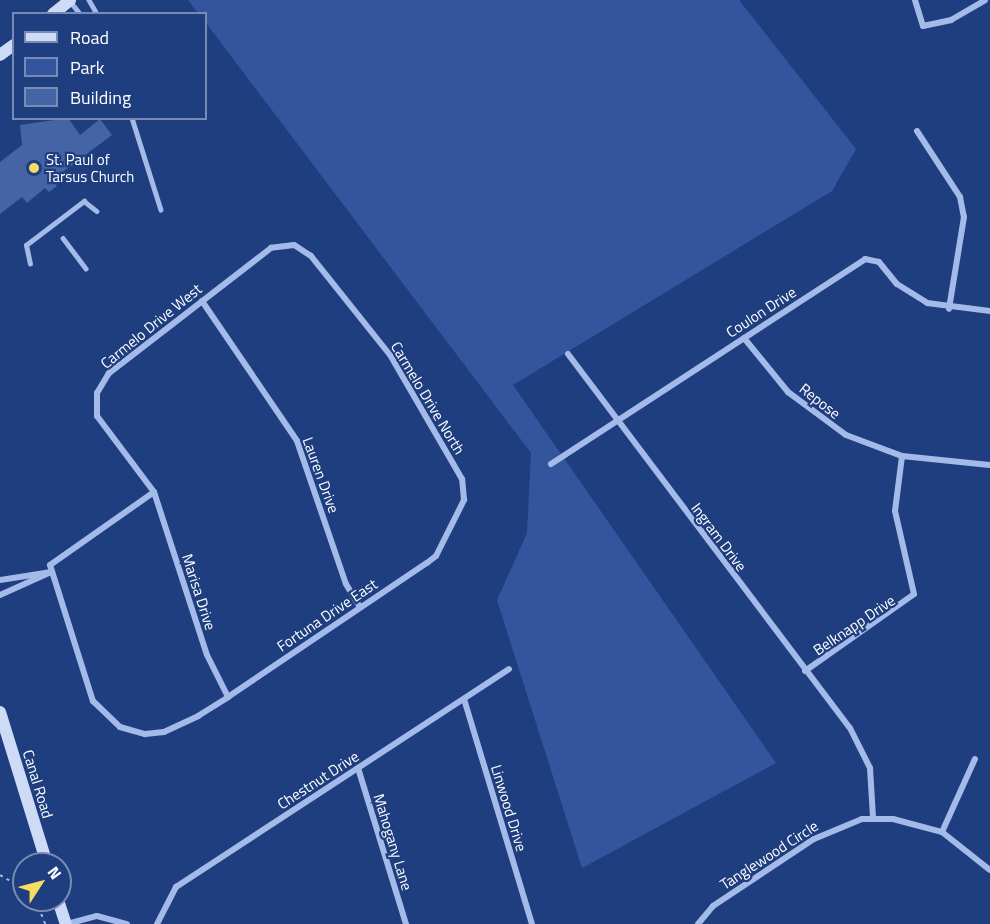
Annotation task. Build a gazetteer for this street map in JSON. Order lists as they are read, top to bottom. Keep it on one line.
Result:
{"streets":{"street":["Coulon Drive","Carmelo Drive West","Carmelo Drive North","Repose","Lauren Drive","Ingram Drive","Marisa Drive","Fortuna Drive East","Belknapp Drive","Chestnut Drive","Canal Road","Linwood Drive","Mahogany Lane","Tanglewood Circle"]},"crossings":[["Coulon Drive","Repose"],["Coulon Drive","Ingram Drive"],["Carmelo Drive West","Carmelo Drive North"],["Carmelo Drive West","Lauren Drive"],["Carmelo Drive West","Marisa Drive"],["Carmelo Drive North","Fortuna Drive East"],["Repose","Belknapp Drive"],["Lauren Drive","Fortuna Drive East"],["Ingram Drive","Belknapp Drive"],["Ingram Drive","Tanglewood Circle"],["Marisa Drive","Fortuna Drive East"],["Chestnut Drive","Linwood Drive"],["Chestnut Drive","Mahogany Lane"]],"places":["St. Paul of Tarsus Church"],"legend":["Road","Park","Building"],"north":"top right"}
